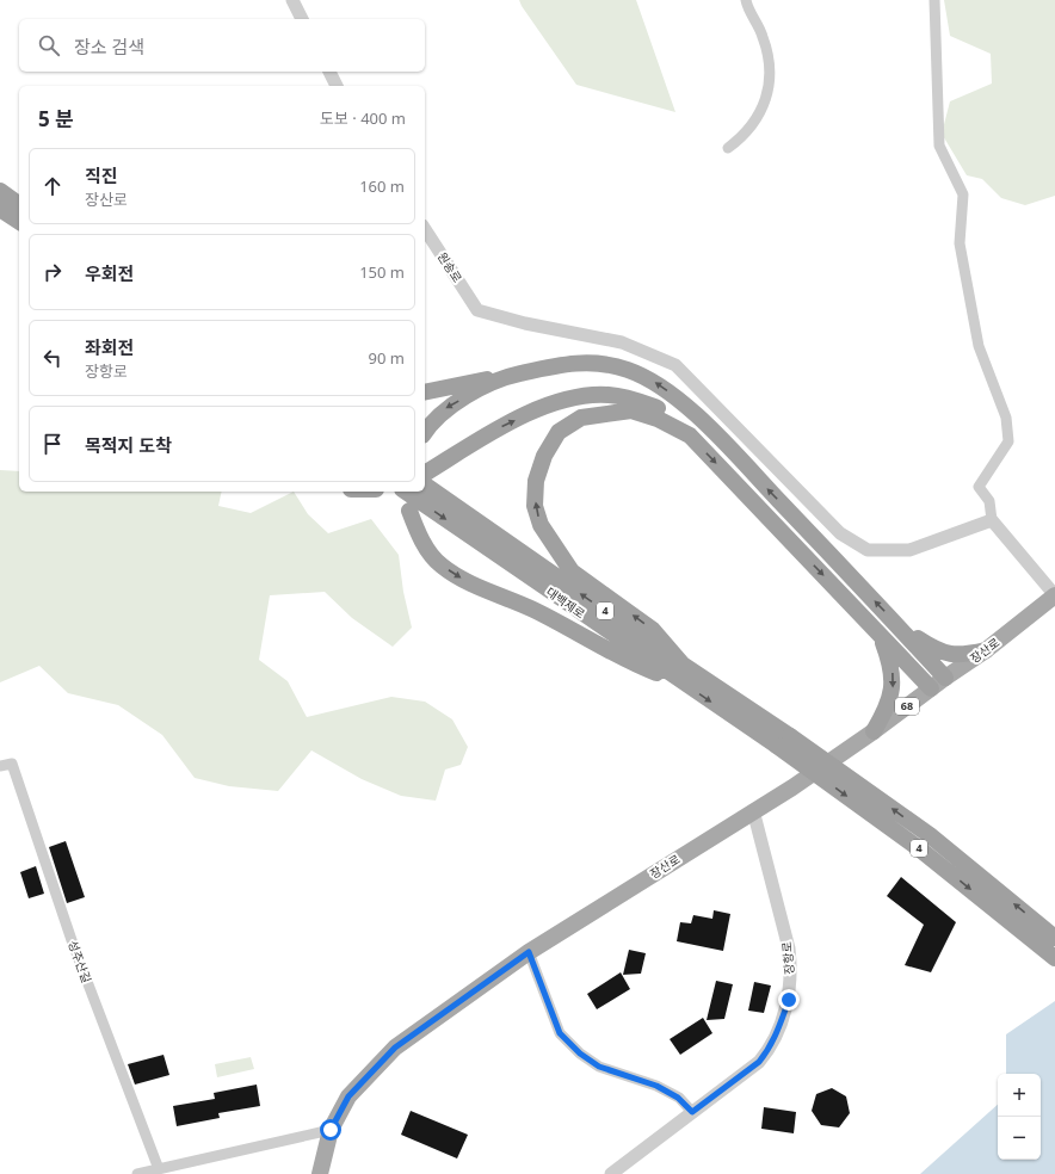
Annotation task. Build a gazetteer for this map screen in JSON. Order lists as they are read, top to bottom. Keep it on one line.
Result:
{"streets":{"highway":["대백제로","4"],"main road":["장산로","68"],"street":["원송로","장항로","성주산길"]},"crossings":[["장산로","장항로"]],"page":{"search":"장소 검색","heading":["5 분","도보 · 400 m"],"list":[["직진","장산로","160 m"],["우회전","150 m"],["좌회전","장항로","90 m"],"목적지 도착"],"map_buttons":["+","−"]}}
